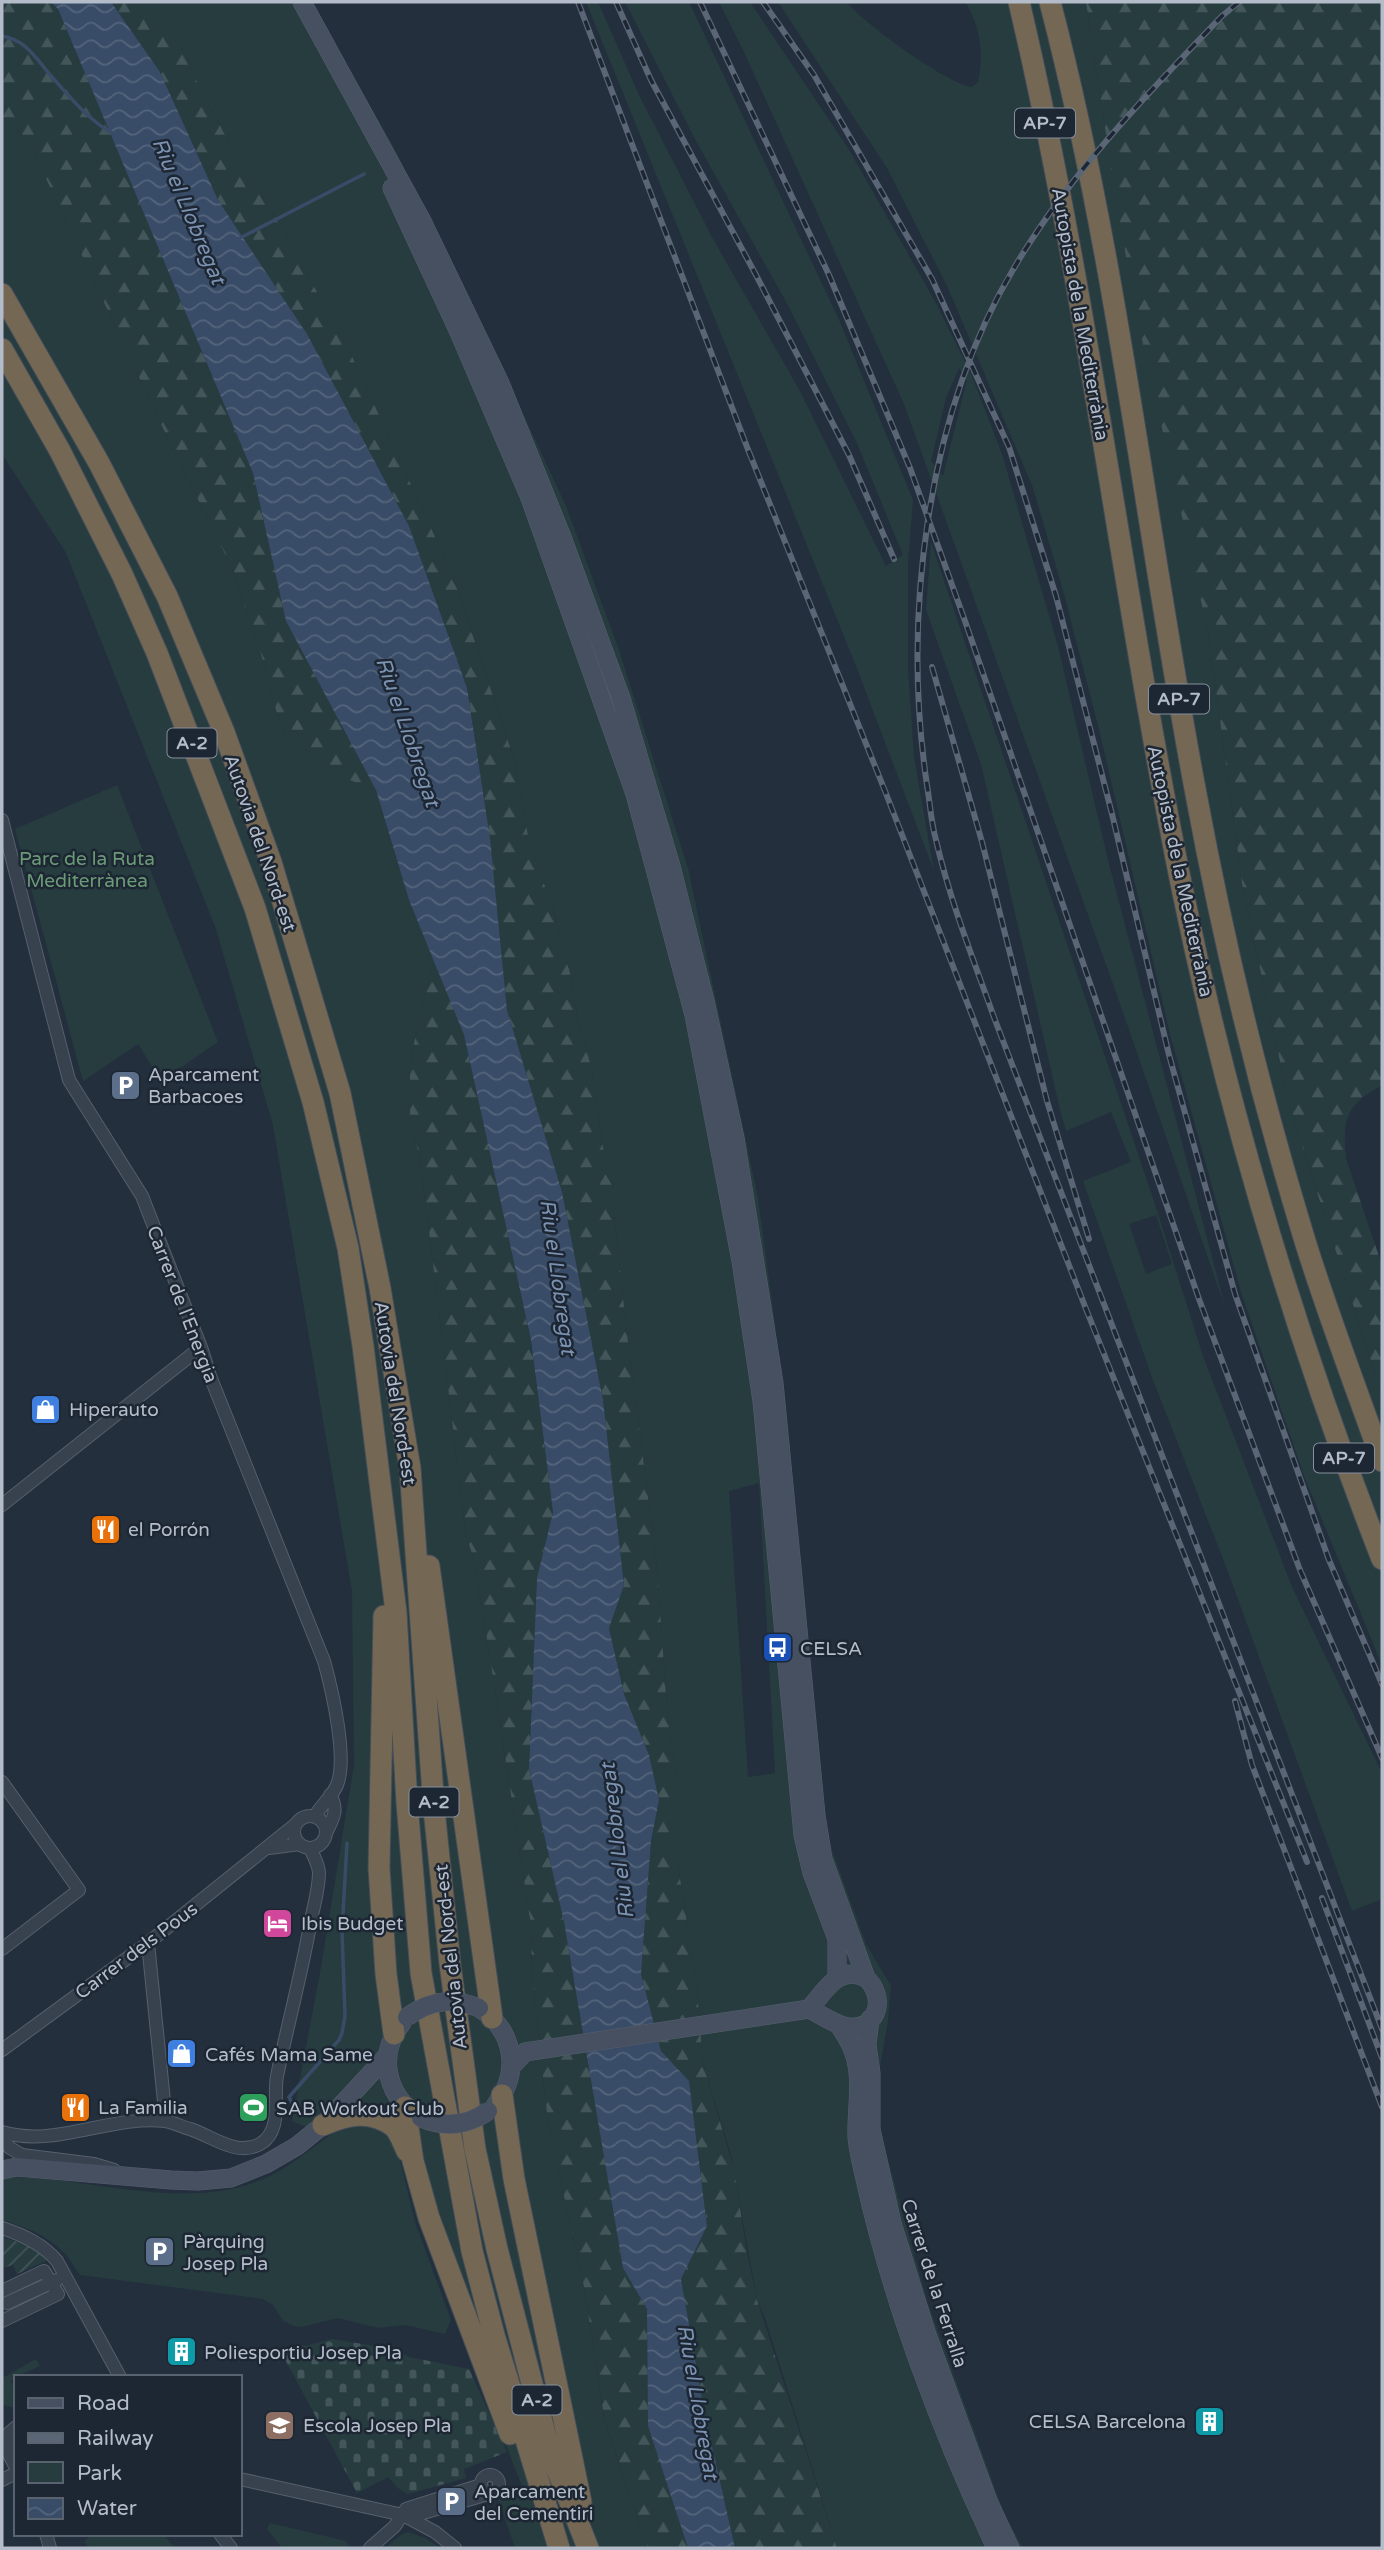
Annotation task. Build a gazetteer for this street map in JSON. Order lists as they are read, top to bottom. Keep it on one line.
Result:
{"streets":{"highway":["AP-7","Autopista de la Mediterrània","A-2","Autovia del Nord-est"],"street":["Carrer de l'Energia","Carrer dels Pous","Carrer de la Ferralla"]},"crossings":[["Carrer de l'Energia","Carrer dels Pous"]],"water":["Riu el Llobregat"],"parks":["Parc de la Ruta Mediterrànea"],"places":{"parking":["Aparcament Barbacoes","Pàrquing Josep Pla","Aparcament del Cementiri"],"shop":["Hiperauto","Cafés Mama Same"],"restaurant":["el Porrón","La Familia"],"bus stop":["CELSA"],"hotel":["Ibis Budget"],"sports":["SAB Workout Club"],"building":["Poliesportiu Josep Pla","CELSA Barcelona"],"school or university":["Escola Josep Pla"]},"legend":["Road","Railway","Park","Water"]}
